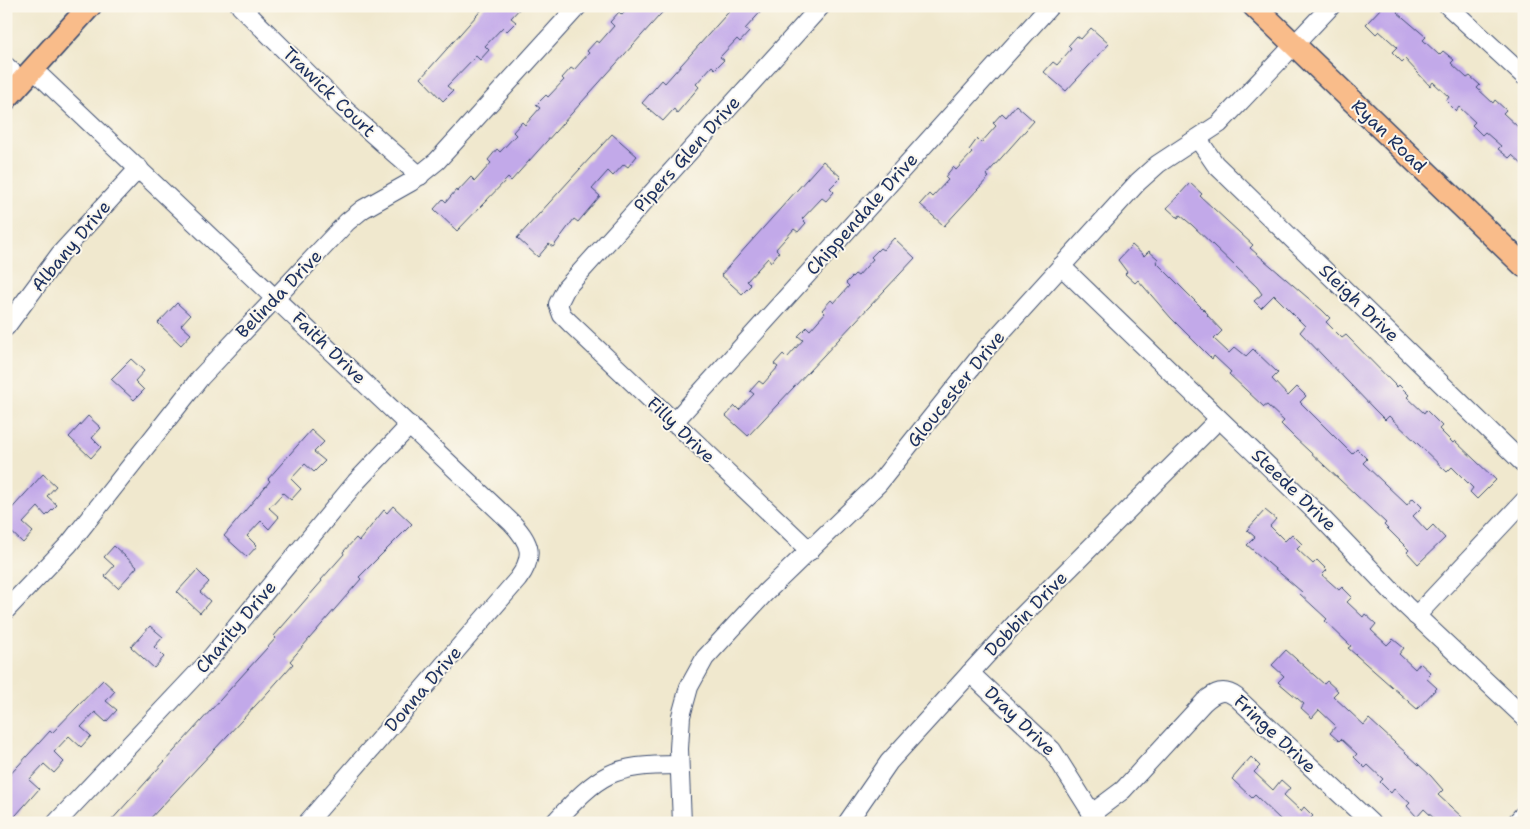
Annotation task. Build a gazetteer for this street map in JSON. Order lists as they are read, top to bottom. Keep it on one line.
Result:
{"streets":{"main road":["Ryan Road"],"street":["Trawick Court","Pipers Glen Drive","Chippendale Drive","Albany Drive","Belinda Drive","Sleigh Drive","Faith Drive","Gloucester Drive","Filly Drive","Steede Drive","Dobbin Drive","Charity Drive","Donna Drive","Dray Drive","Fringe Drive"]},"crossings":[["Trawick Court","Belinda Drive"],["Ryan Road","Gloucester Drive"],["Pipers Glen Drive","Filly Drive"],["Chippendale Drive","Filly Drive"],["Albany Drive","Faith Drive"],["Belinda Drive","Faith Drive"],["Sleigh Drive","Gloucester Drive"],["Faith Drive","Charity Drive"],["Faith Drive","Donna Drive"],["Gloucester Drive","Filly Drive"],["Gloucester Drive","Steede Drive"],["Steede Drive","Dobbin Drive"],["Dobbin Drive","Dray Drive"],["Dray Drive","Fringe Drive"]]}
